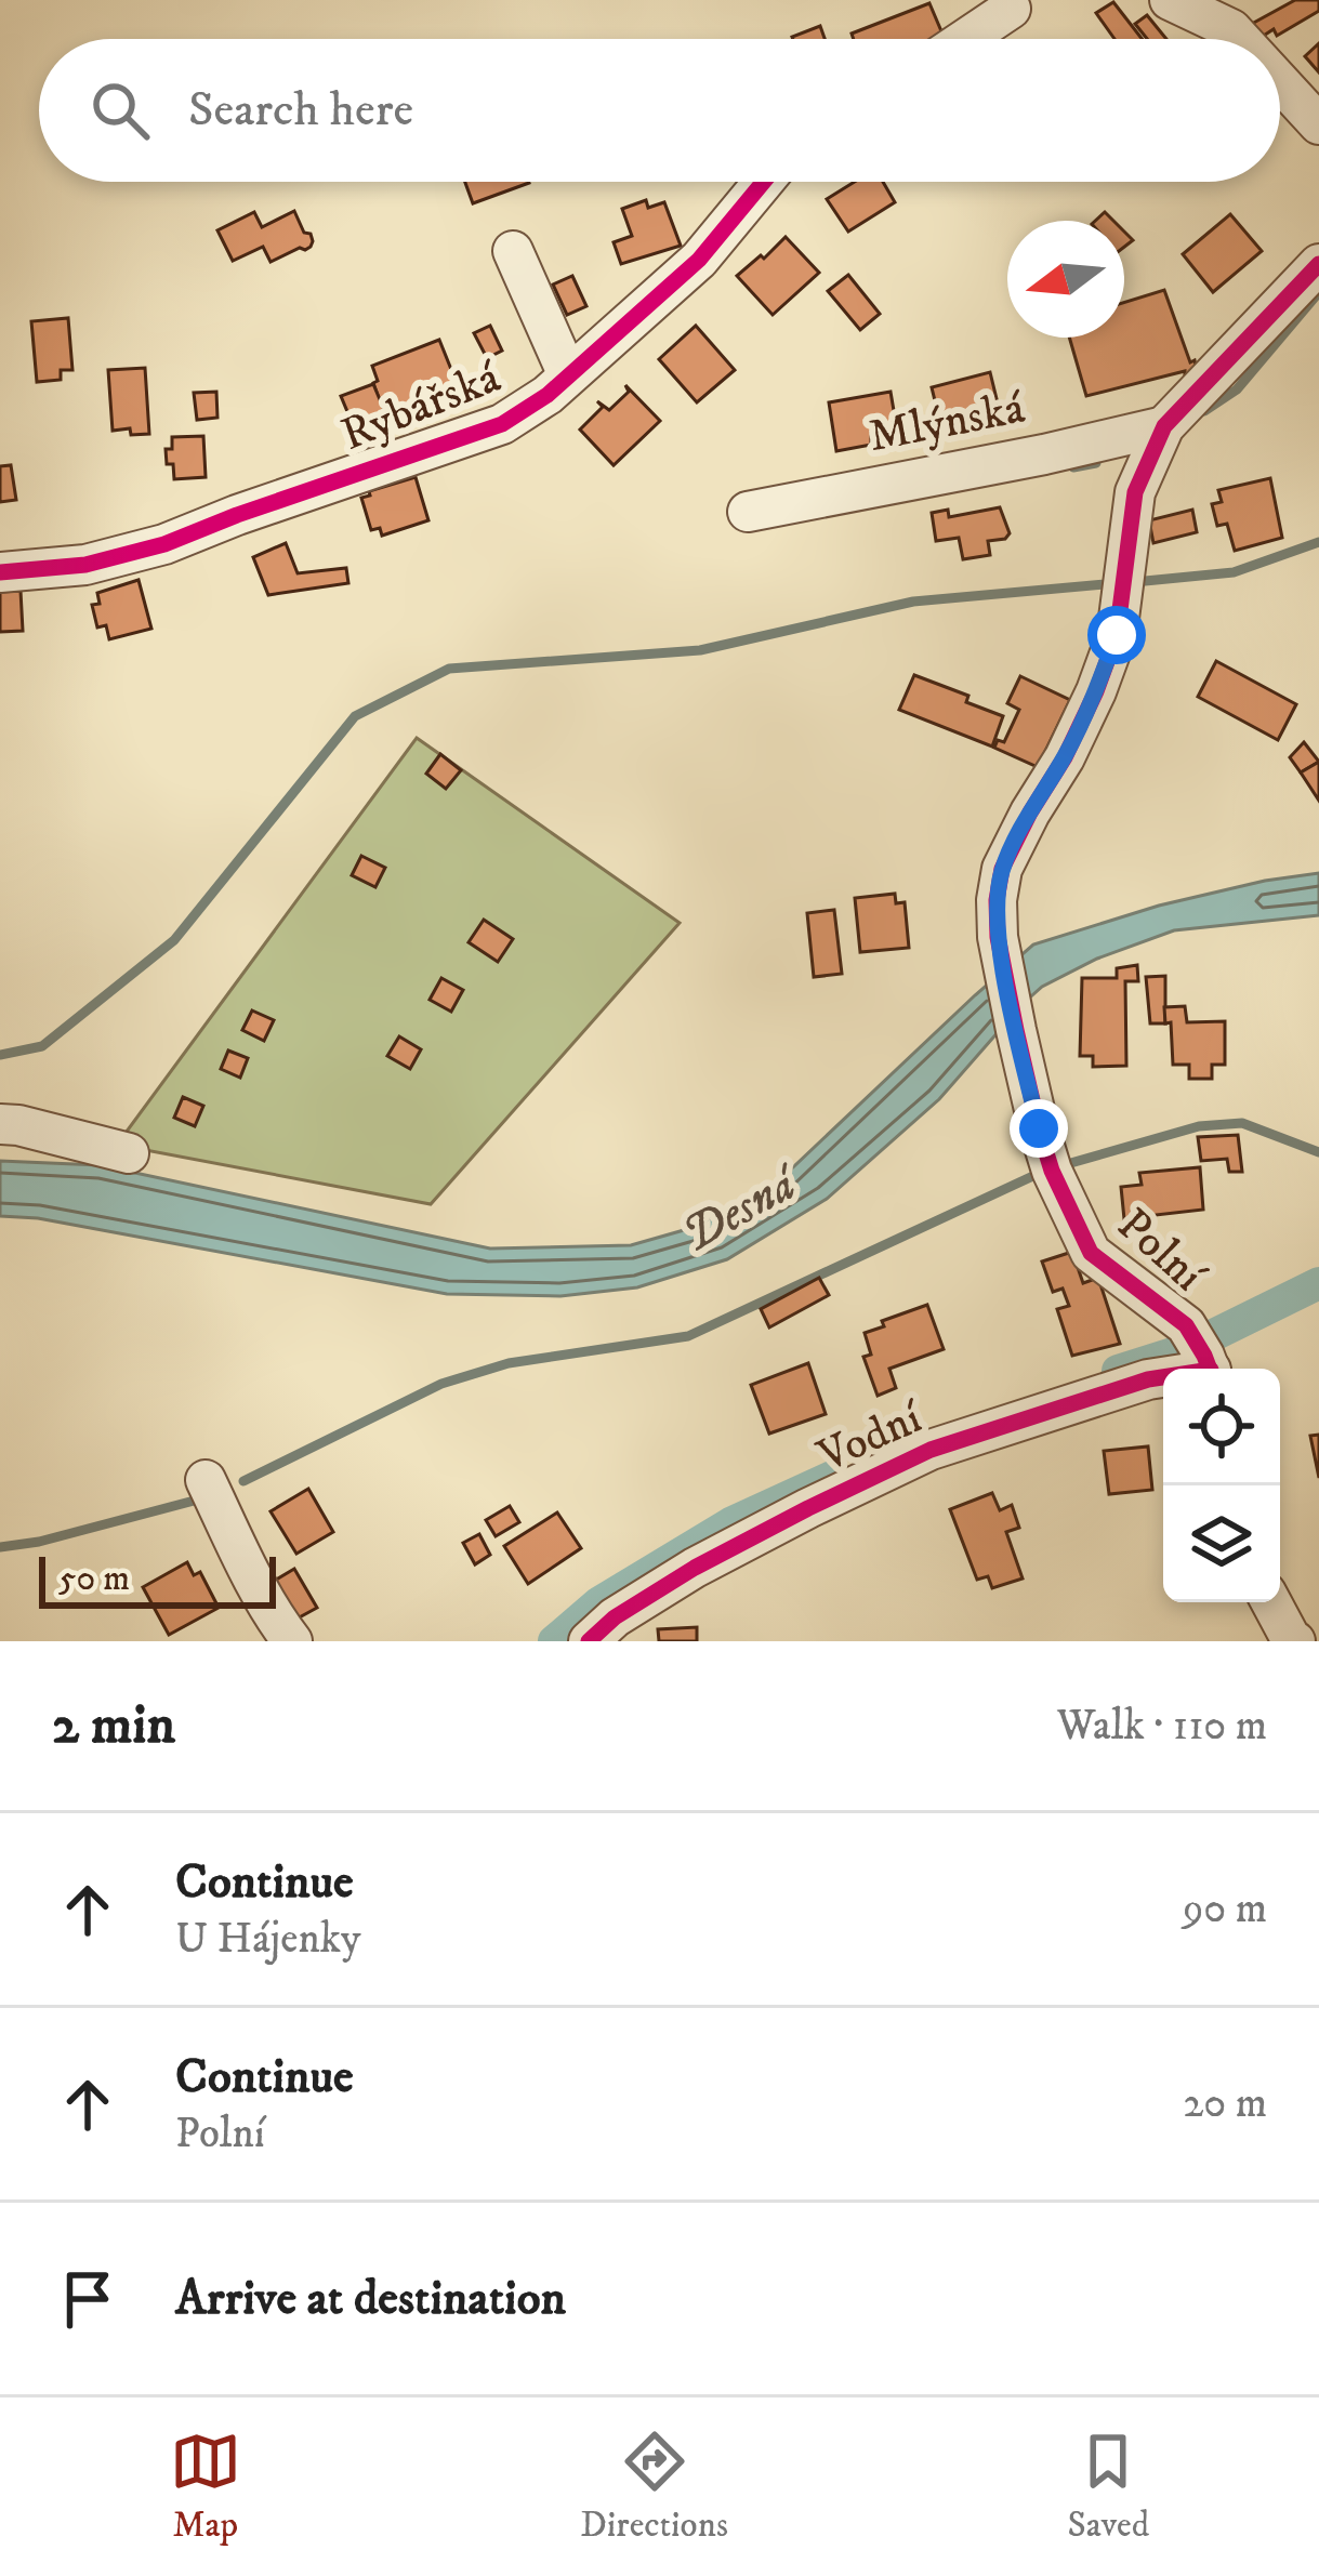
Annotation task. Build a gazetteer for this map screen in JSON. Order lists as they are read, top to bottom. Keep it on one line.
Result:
{"streets":{"street":["Rybářská","Mlýnská","Polní","Vodní"]},"crossings":[["Mlýnská","Polní"],["Polní","Vodní"]],"water":["Desná"],"scale_bar":"50 m","north":"left","page":{"search":"Search here","scale":"50 m","heading":["2 min","Walk · 110 m"],"list":[["Continue","U Hájenky","90 m"],["Continue","Polní","20 m"],"Arrive at destination"],"nav":["Map","Directions","Saved"]}}
